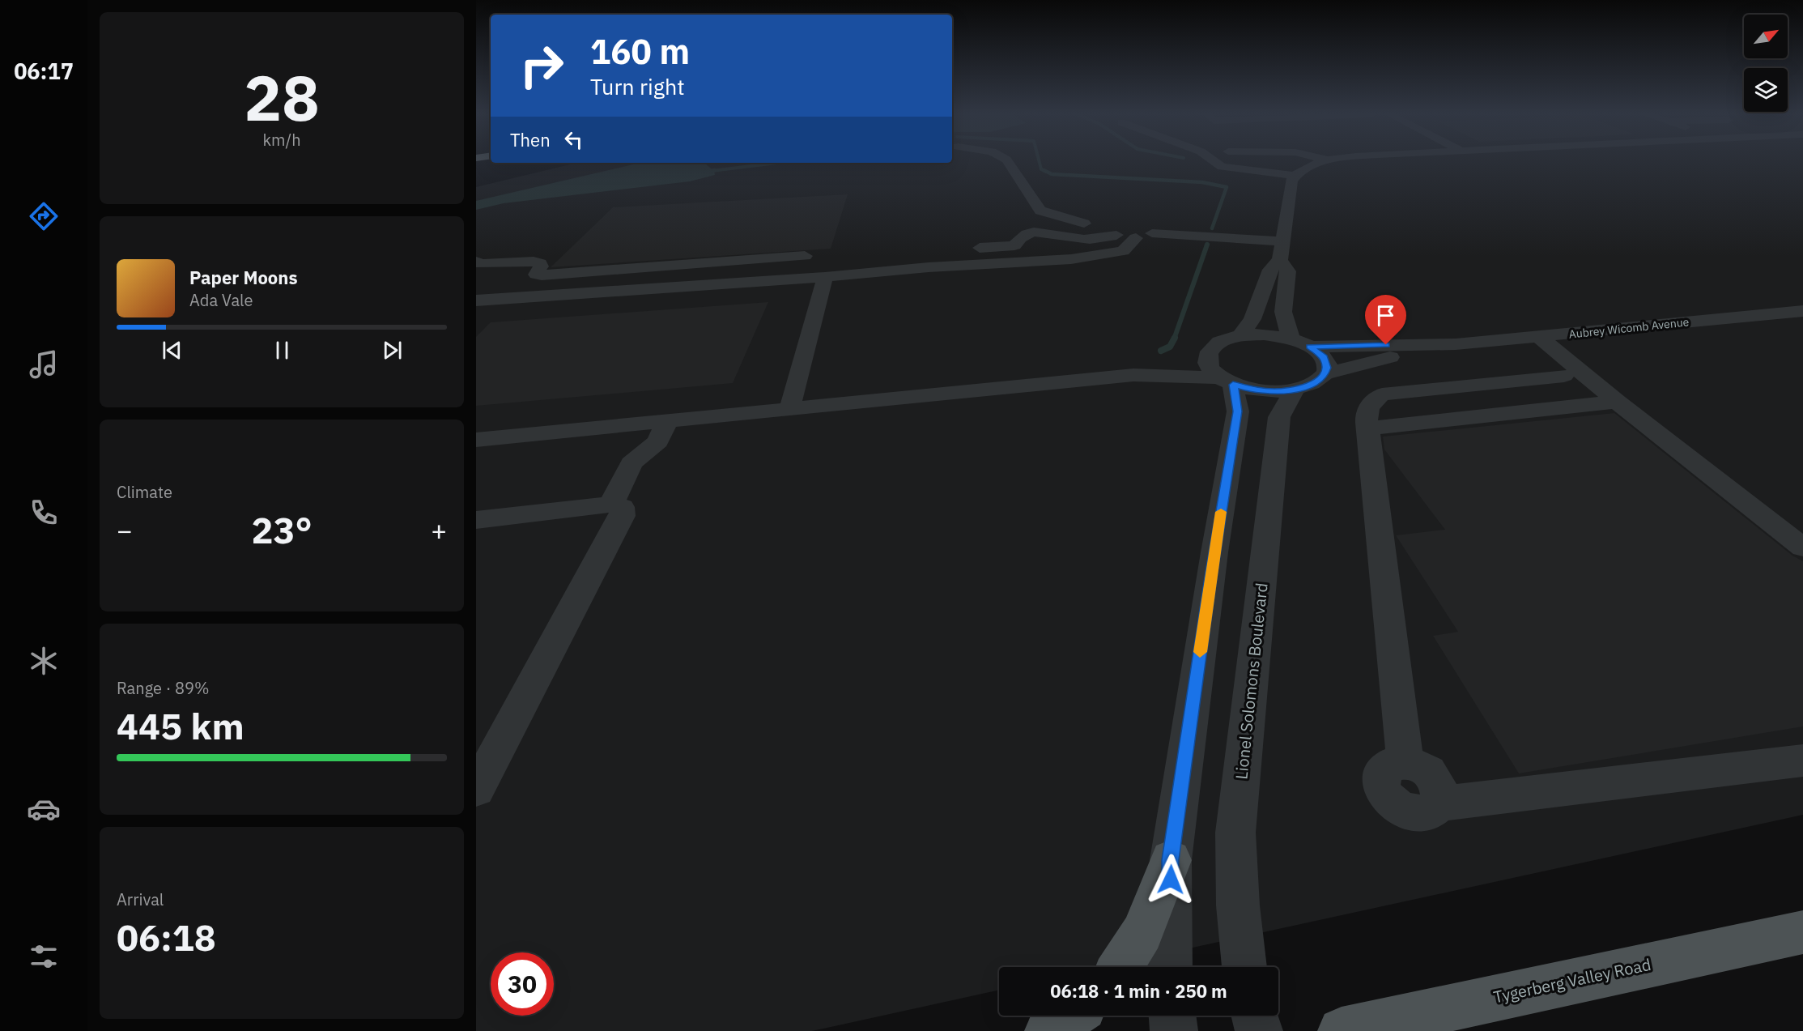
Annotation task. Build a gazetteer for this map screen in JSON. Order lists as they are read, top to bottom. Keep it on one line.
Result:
{"streets":{"main road":["Tygerberg Valley Road"],"street":["Aubrey Wicomb Avenue","Lionel Solomons Boulevard"]},"crossings":[["Aubrey Wicomb Avenue","Lionel Solomons Boulevard"]],"north":"top right","page":{"tabs":"06:17","tile":[["28","km/h"],"Climate",["Range · 89%","445 km"],["Arrival","06:18"]],"turn":["160 m","Turn right"],"then":"Then","song":["Paper Moons","Ada Vale"],"heat":["−","23°","+"],"limit":"30","trip":"06:18 · 1 min · 250 m"}}
